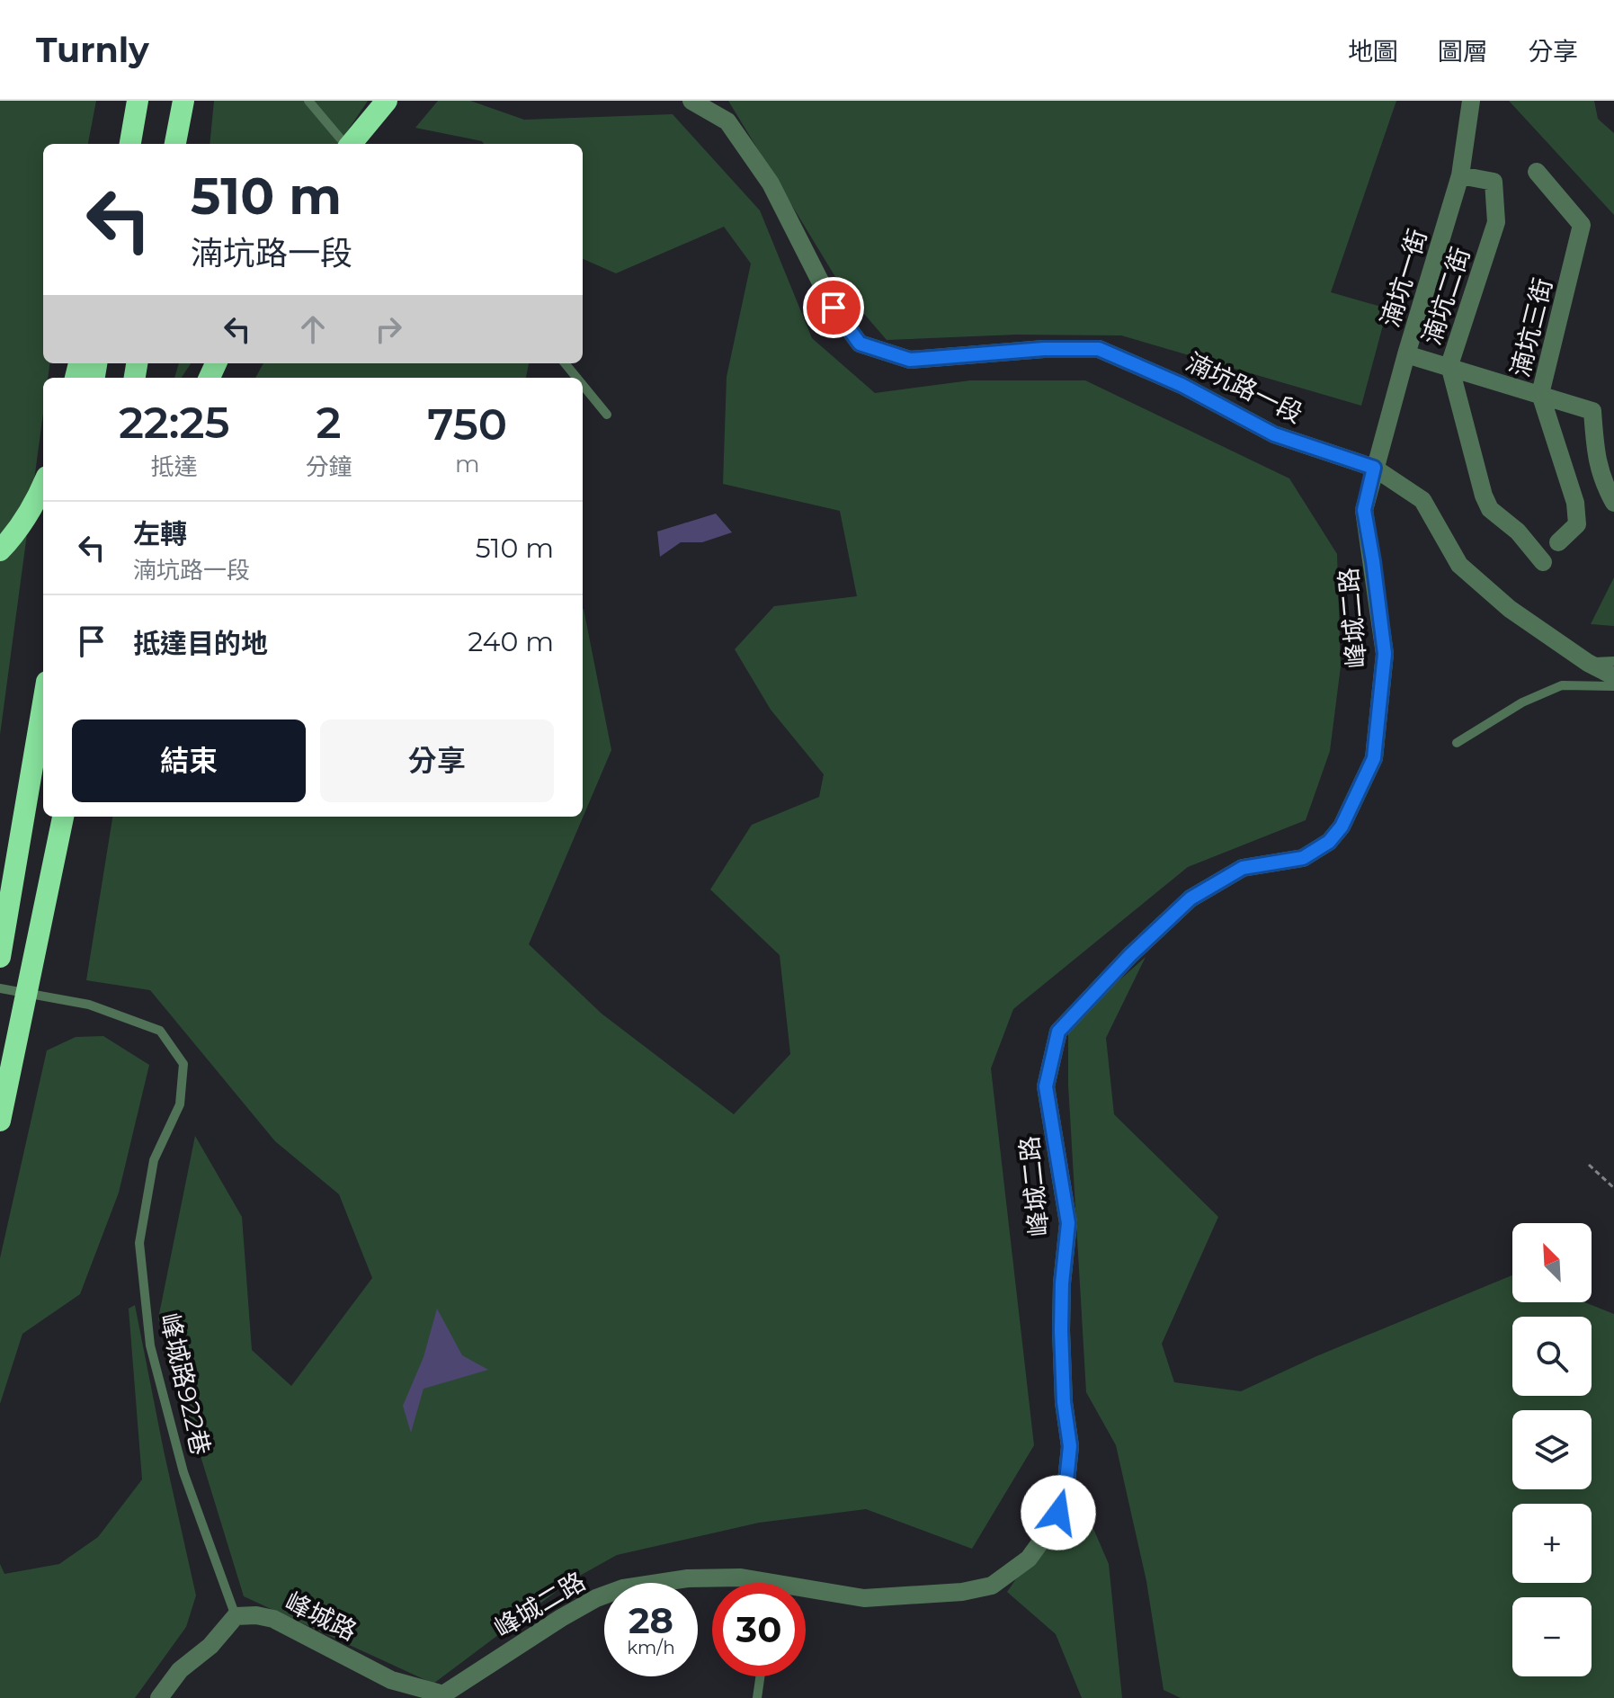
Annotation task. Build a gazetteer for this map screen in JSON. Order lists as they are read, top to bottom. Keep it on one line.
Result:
{"streets":{"street":["湳坑一街","湳坑二街","湳坑三街","湳坑路一段","峰城二路","峰城路"],"lane":["峰城路922巷"]},"crossings":[["湳坑一街","湳坑二街"],["湳坑一街","湳坑路一段"],["湳坑一街","峰城二路"],["湳坑路一段","峰城二路"],["峰城二路","峰城路"],["峰城路922巷","峰城路"]],"north":"top left","page":{"header":"Turnly","nav":["地圖","圖層","分享"],"turn":["510 m","湳坑路一段"],"eta":["22:25","抵達","2","分鐘","750","m"],"list":[{"name":"左轉","note":"湳坑路一段","value":"510 m"},{"name":"抵達目的地","value":"240 m"}],"buttons":["結束","分享"],"map_buttons":["+","−"],"speed":"28 km/h","limit":"30"}}
